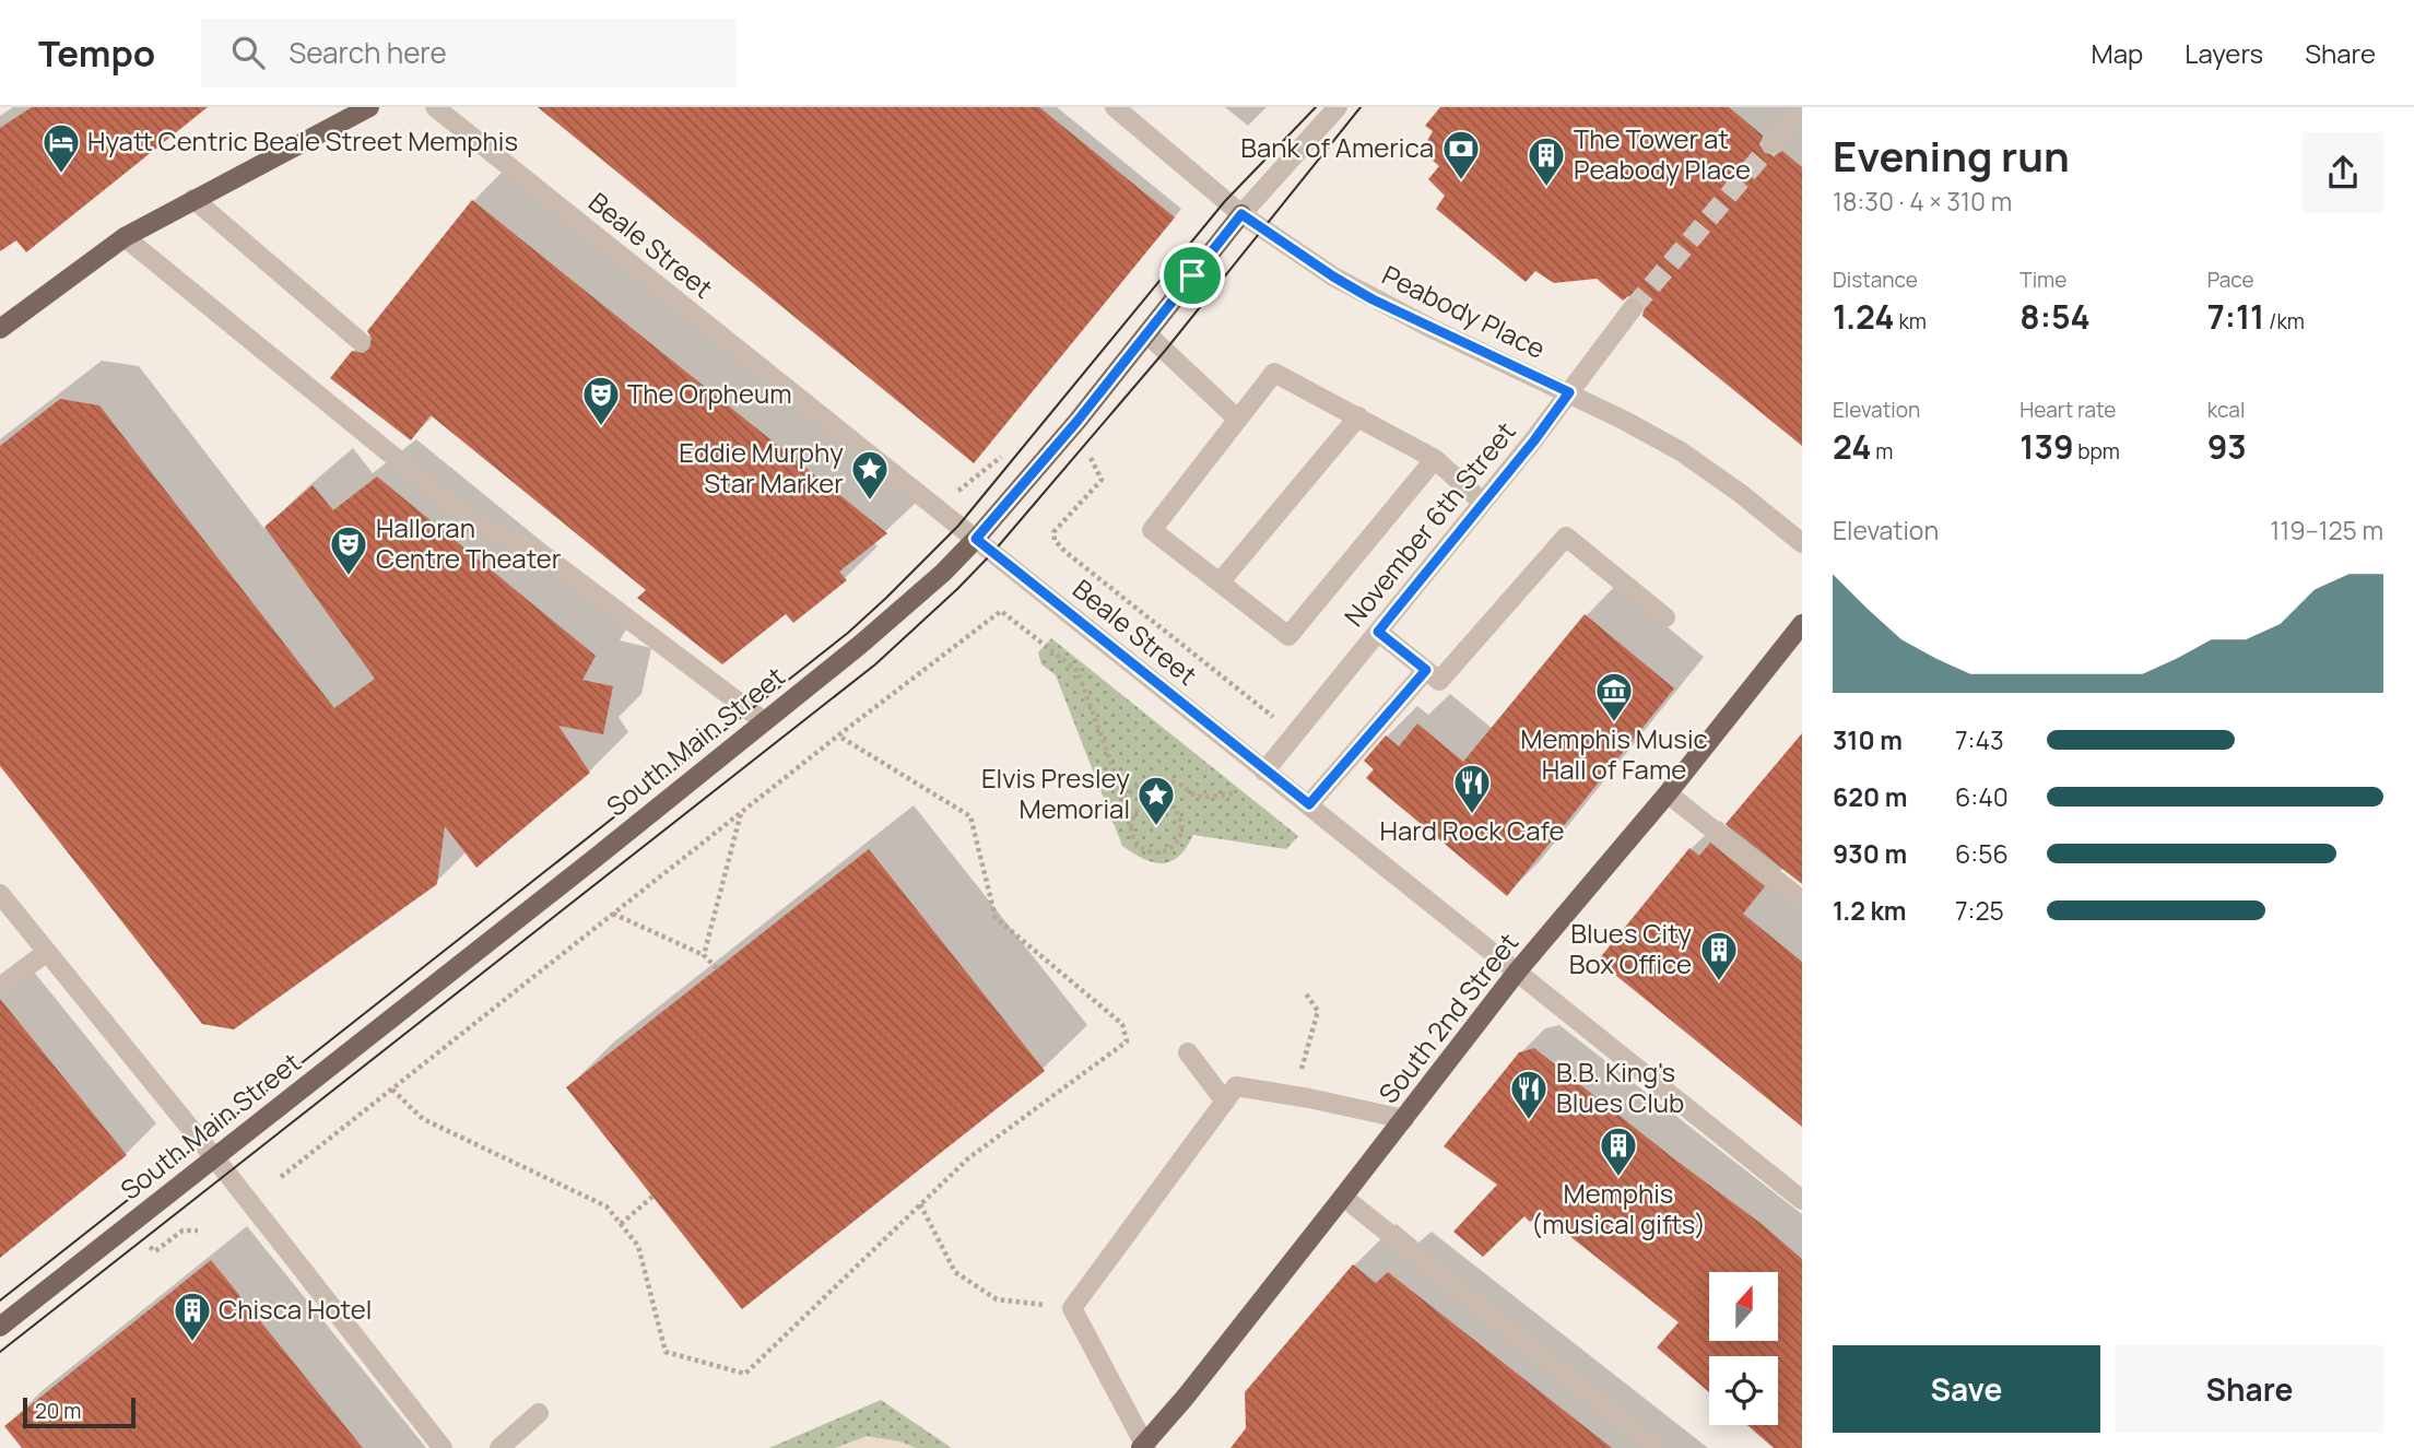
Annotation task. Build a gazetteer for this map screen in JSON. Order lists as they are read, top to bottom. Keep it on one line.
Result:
{"streets":{"main road":["South Main Street","South 2nd Street"],"street":["Beale Street","Peabody Place","November 6th Street"]},"crossings":[["Beale Street","November 6th Street"],["Beale Street","South Main Street"],["Beale Street","South 2nd Street"],["Peabody Place","November 6th Street"],["Peabody Place","South Main Street"]],"places":{"hotel":["Hyatt Centric Beale Street Memphis"],"bank":["Bank of America"],"building":["The Tower at Peabody Place","Blues City Box Office","Memphis (musical gifts)","Chisca Hotel"],"theatre":["The Orpheum","Halloran Centre Theater"],"place":["Eddie Murphy Star Marker","Elvis Presley Memorial"],"museum":["Memphis Music Hall of Fame"],"restaurant":["Hard Rock Cafe","B.B. King's Blues Club"]},"scale_bar":"20 m","north":"top","page":{"header":"Tempo","search":"Search here","nav":["Map","Layers","Share"],"heading":["Evening run","18:30 · 4 × 310 m"],"stats":[["Distance","1.24 km"],["Time","8:54"],["Pace","7:11 /km"],["Elevation","24 m"],["Heart rate","139 bpm"],["kcal","93"]],"chart":["Elevation","119–125 m"],"list":[{"name":"310 m","note":"7:43"},{"name":"620 m","note":"6:40"},{"name":"930 m","note":"6:56"},{"name":"1.2 km","note":"7:25"}],"buttons":["Save","Share"],"scale":"20 m"}}
